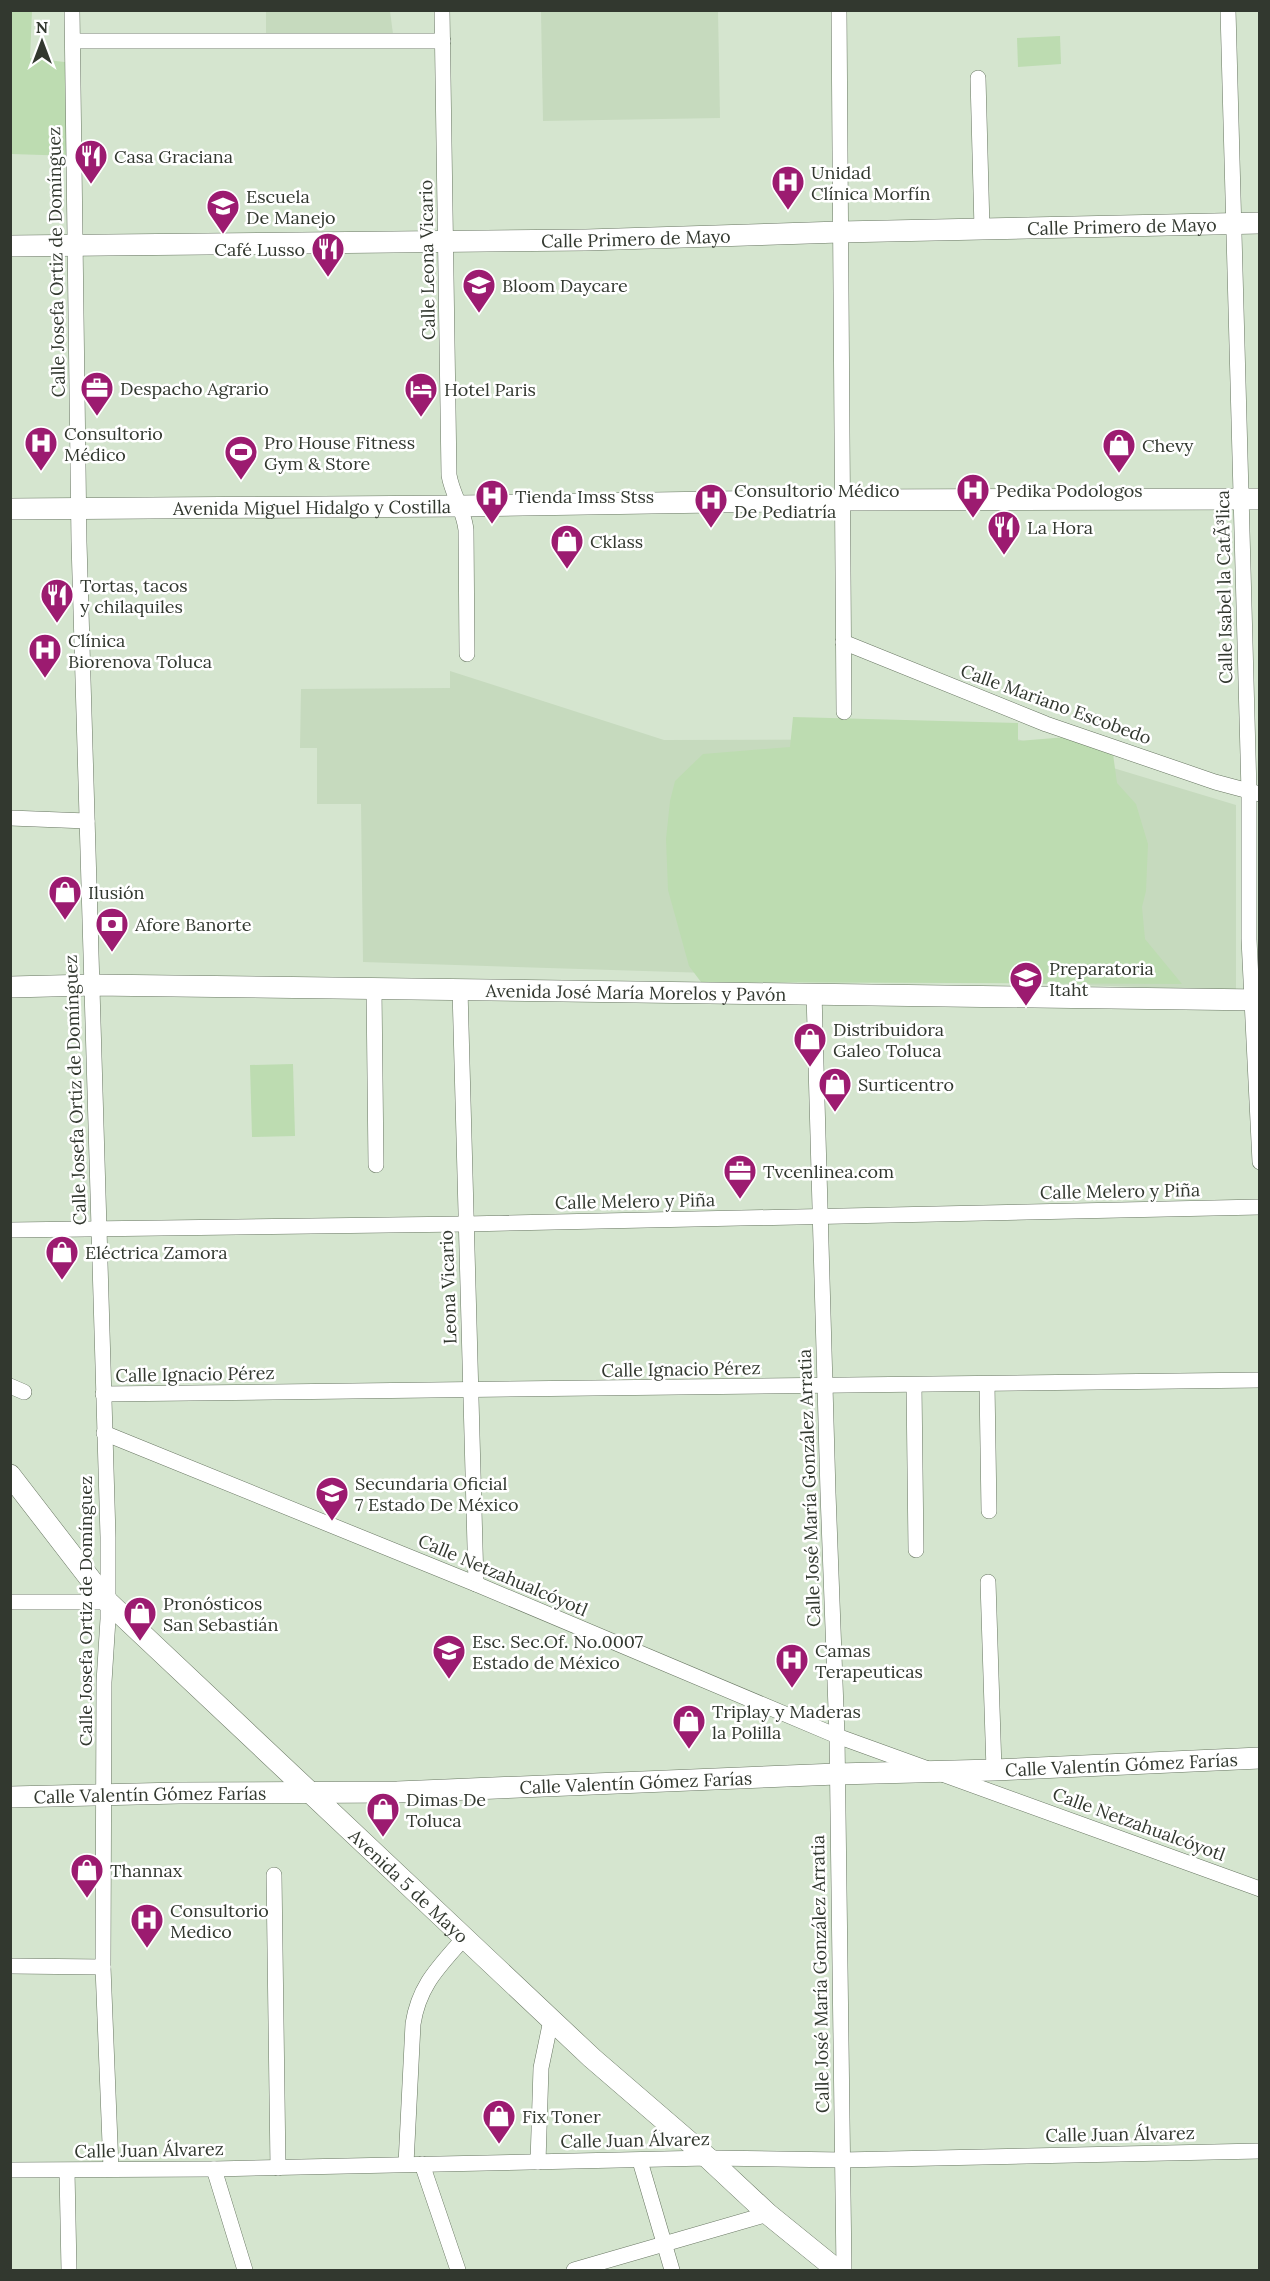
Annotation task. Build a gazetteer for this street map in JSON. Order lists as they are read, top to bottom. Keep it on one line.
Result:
{"streets":{"main road":["Calle Primero de Mayo","Avenida Miguel Hidalgo y Costilla","Avenida José María Morelos y Pavón","Calle Valentín Gómez Farías","Avenida 5 de Mayo"],"street":["Calle Leona Vicario","Calle Josefa Ortiz de Domínguez","Calle Isabel la CatÃ³lica","Calle Mariano Escobedo","Calle Melero y Piña","Leona Vicario","Calle Ignacio Pérez","Calle José María González Arratia","Calle Netzahualcóyotl","Calle Juan Álvarez"]},"crossings":[["Calle Primero de Mayo","Calle Leona Vicario"],["Calle Primero de Mayo","Calle Josefa Ortiz de Domínguez"],["Calle Primero de Mayo","Calle Isabel la CatÃ³lica"],["Calle Leona Vicario","Avenida Miguel Hidalgo y Costilla"],["Calle Josefa Ortiz de Domínguez","Avenida Miguel Hidalgo y Costilla"],["Calle Josefa Ortiz de Domínguez","Avenida José María Morelos y Pavón"],["Calle Josefa Ortiz de Domínguez","Calle Melero y Piña"],["Calle Josefa Ortiz de Domínguez","Calle Ignacio Pérez"],["Calle Josefa Ortiz de Domínguez","Calle Netzahualcóyotl"],["Calle Josefa Ortiz de Domínguez","Calle Valentín Gómez Farías"],["Calle Josefa Ortiz de Domínguez","Avenida 5 de Mayo"],["Calle Josefa Ortiz de Domínguez","Calle Juan Álvarez"],["Avenida Miguel Hidalgo y Costilla","Calle Isabel la CatÃ³lica"],["Calle Isabel la CatÃ³lica","Calle Mariano Escobedo"],["Calle Isabel la CatÃ³lica","Avenida José María Morelos y Pavón"],["Avenida José María Morelos y Pavón","Leona Vicario"],["Avenida José María Morelos y Pavón","Calle José María González Arratia"],["Calle Melero y Piña","Leona Vicario"],["Calle Melero y Piña","Calle José María González Arratia"],["Leona Vicario","Calle Ignacio Pérez"],["Leona Vicario","Calle Netzahualcóyotl"],["Calle Ignacio Pérez","Calle José María González Arratia"],["Calle José María González Arratia","Calle Netzahualcóyotl"],["Calle José María González Arratia","Calle Valentín Gómez Farías"],["Calle José María González Arratia","Calle Juan Álvarez"],["Calle Netzahualcóyotl","Calle Valentín Gómez Farías"],["Calle Valentín Gómez Farías","Avenida 5 de Mayo"],["Avenida 5 de Mayo","Calle Juan Álvarez"]],"places":{"restaurant":["Casa Graciana","Café Lusso","La Hora","Tortas, tacos y chilaquiles"],"hospital":["Unidad Clínica Morfín","Consultorio Médico","Pedika Podologos","Tienda Imss Stss","Consultorio Médico De Pediatría","Clínica Biorenova Toluca","Camas Terapeuticas","Consultorio Medico"],"school or university":["Escuela De Manejo","Bloom Daycare","Preparatoria Itaht","Secundaria Oficial 7 Estado De México","Esc. Sec.Of. No.0007 Estado de México"],"office":["Despacho Agrario","Tvcenlinea.com"],"hotel":["Hotel Paris"],"shop":["Chevy","Cklass","Ilusión","Distribuidora Galeo Toluca","Surticentro","Eléctrica Zamora","Pronósticos San Sebastián","Triplay y Maderas la Polilla","Dimas De Toluca","Thannax","Fix Toner"],"sports":["Pro House Fitness Gym & Store"],"bank":["Afore Banorte"]},"north":"top"}
